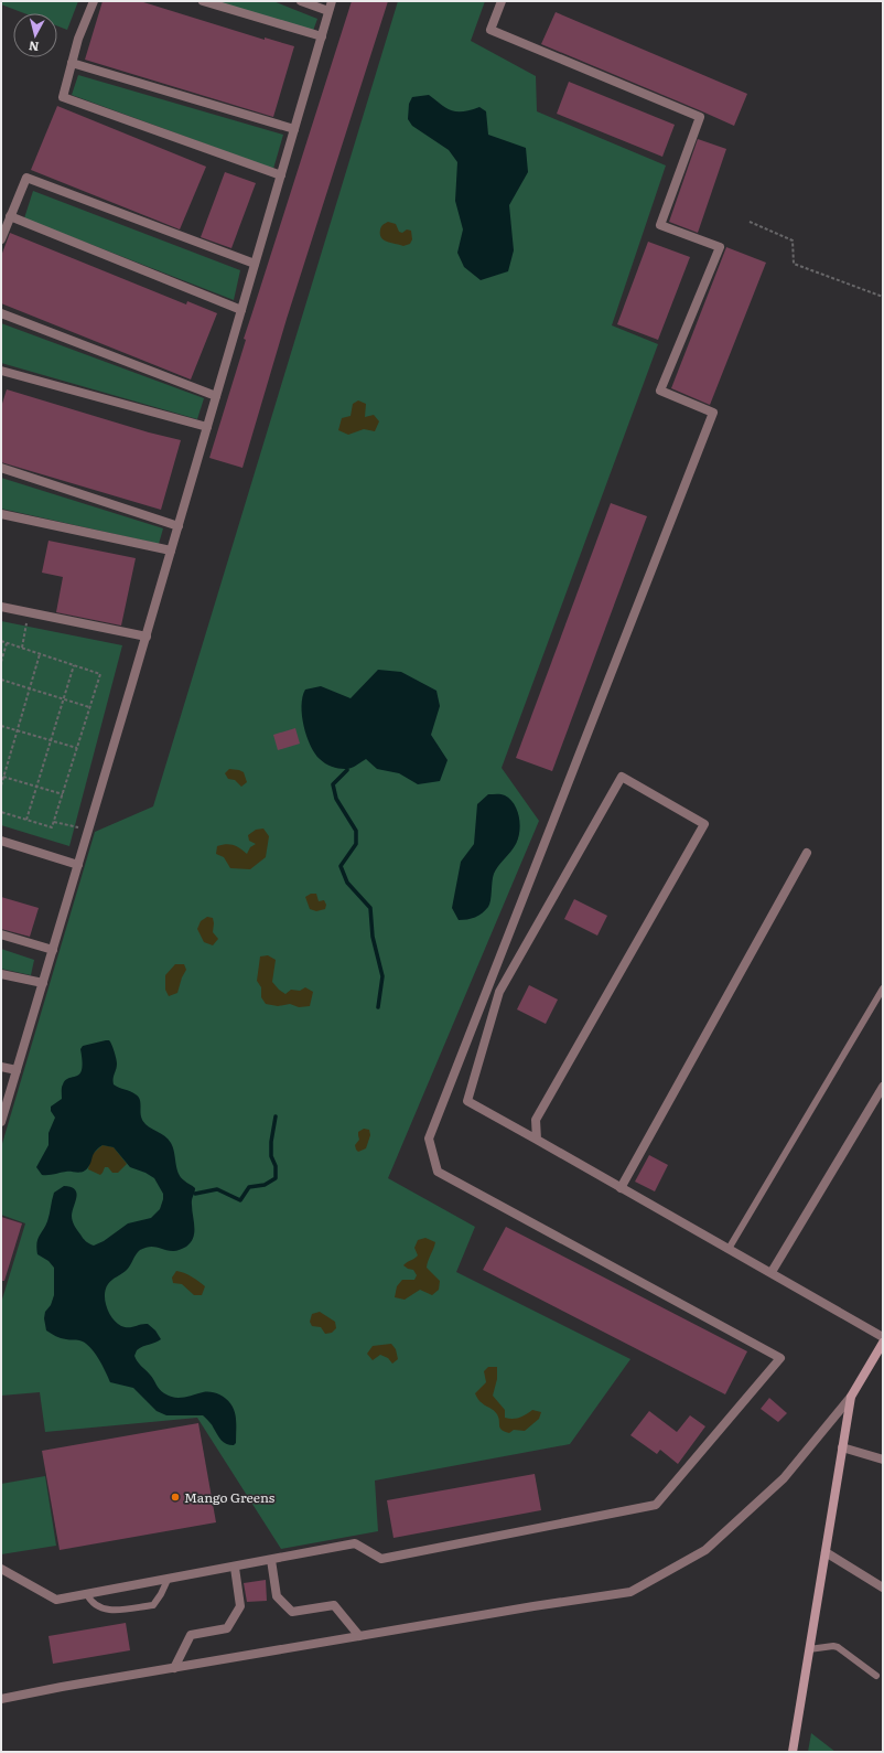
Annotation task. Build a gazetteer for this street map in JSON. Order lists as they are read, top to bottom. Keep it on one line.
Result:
{"places":["Mango Greens"],"north":"bottom"}
